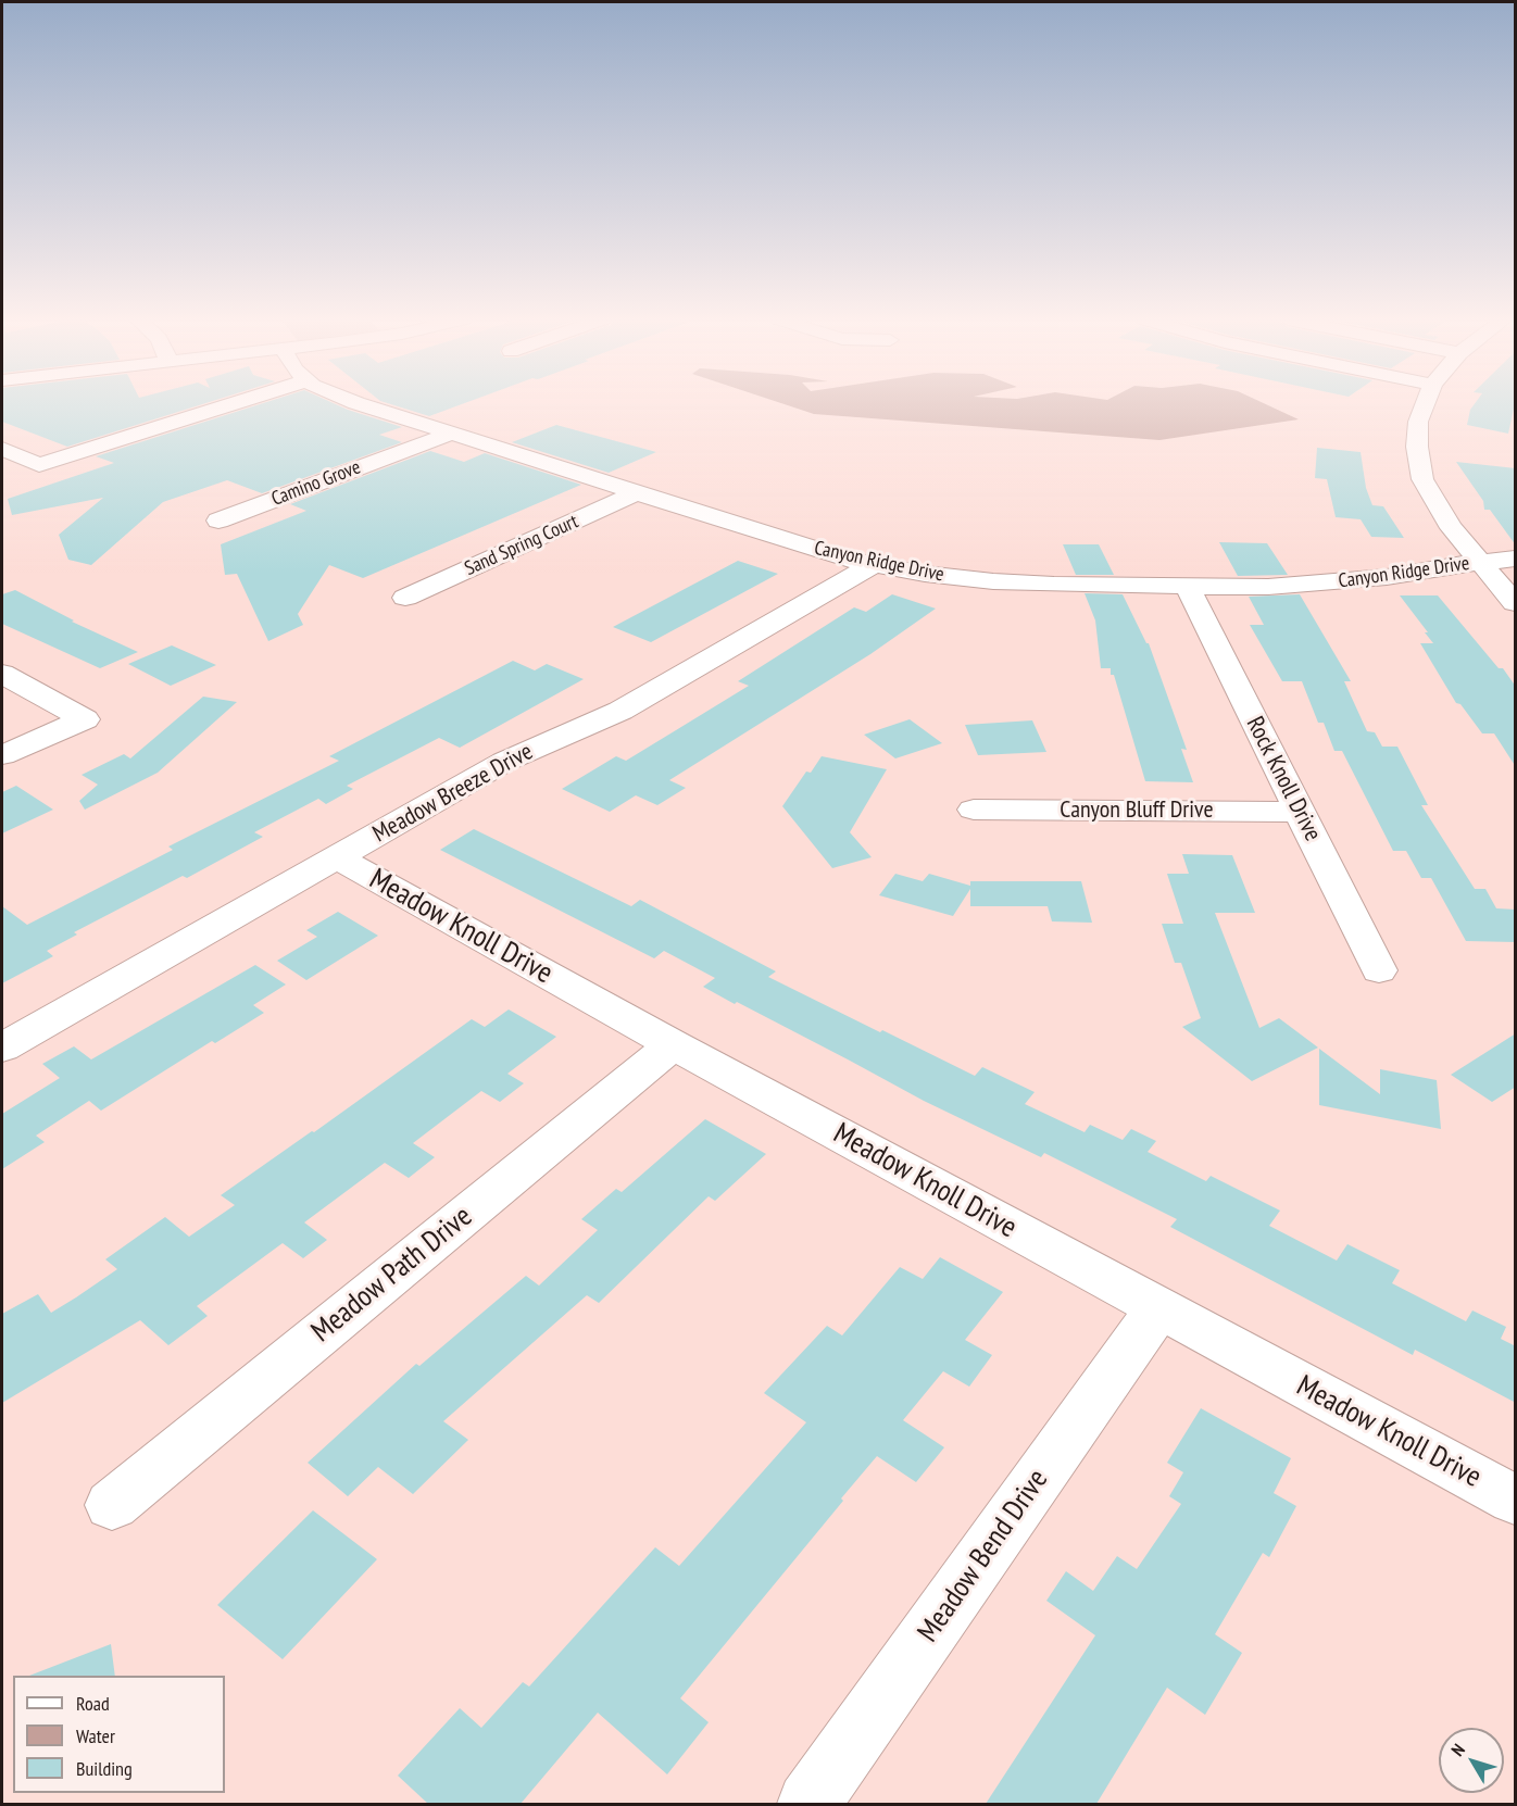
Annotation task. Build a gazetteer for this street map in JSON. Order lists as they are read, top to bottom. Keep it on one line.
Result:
{"streets":{"street":["Camino Grove","Sand Spring Court","Canyon Ridge Drive","Rock Knoll Drive","Meadow Breeze Drive","Canyon Bluff Drive","Meadow Knoll Drive","Meadow Path Drive","Meadow Bend Drive"]},"crossings":[["Camino Grove","Canyon Ridge Drive"],["Sand Spring Court","Canyon Ridge Drive"],["Canyon Ridge Drive","Rock Knoll Drive"],["Canyon Ridge Drive","Meadow Breeze Drive"],["Rock Knoll Drive","Canyon Bluff Drive"],["Meadow Breeze Drive","Meadow Knoll Drive"],["Meadow Knoll Drive","Meadow Path Drive"],["Meadow Knoll Drive","Meadow Bend Drive"]],"legend":["Road","Water","Building"],"north":"top left"}
